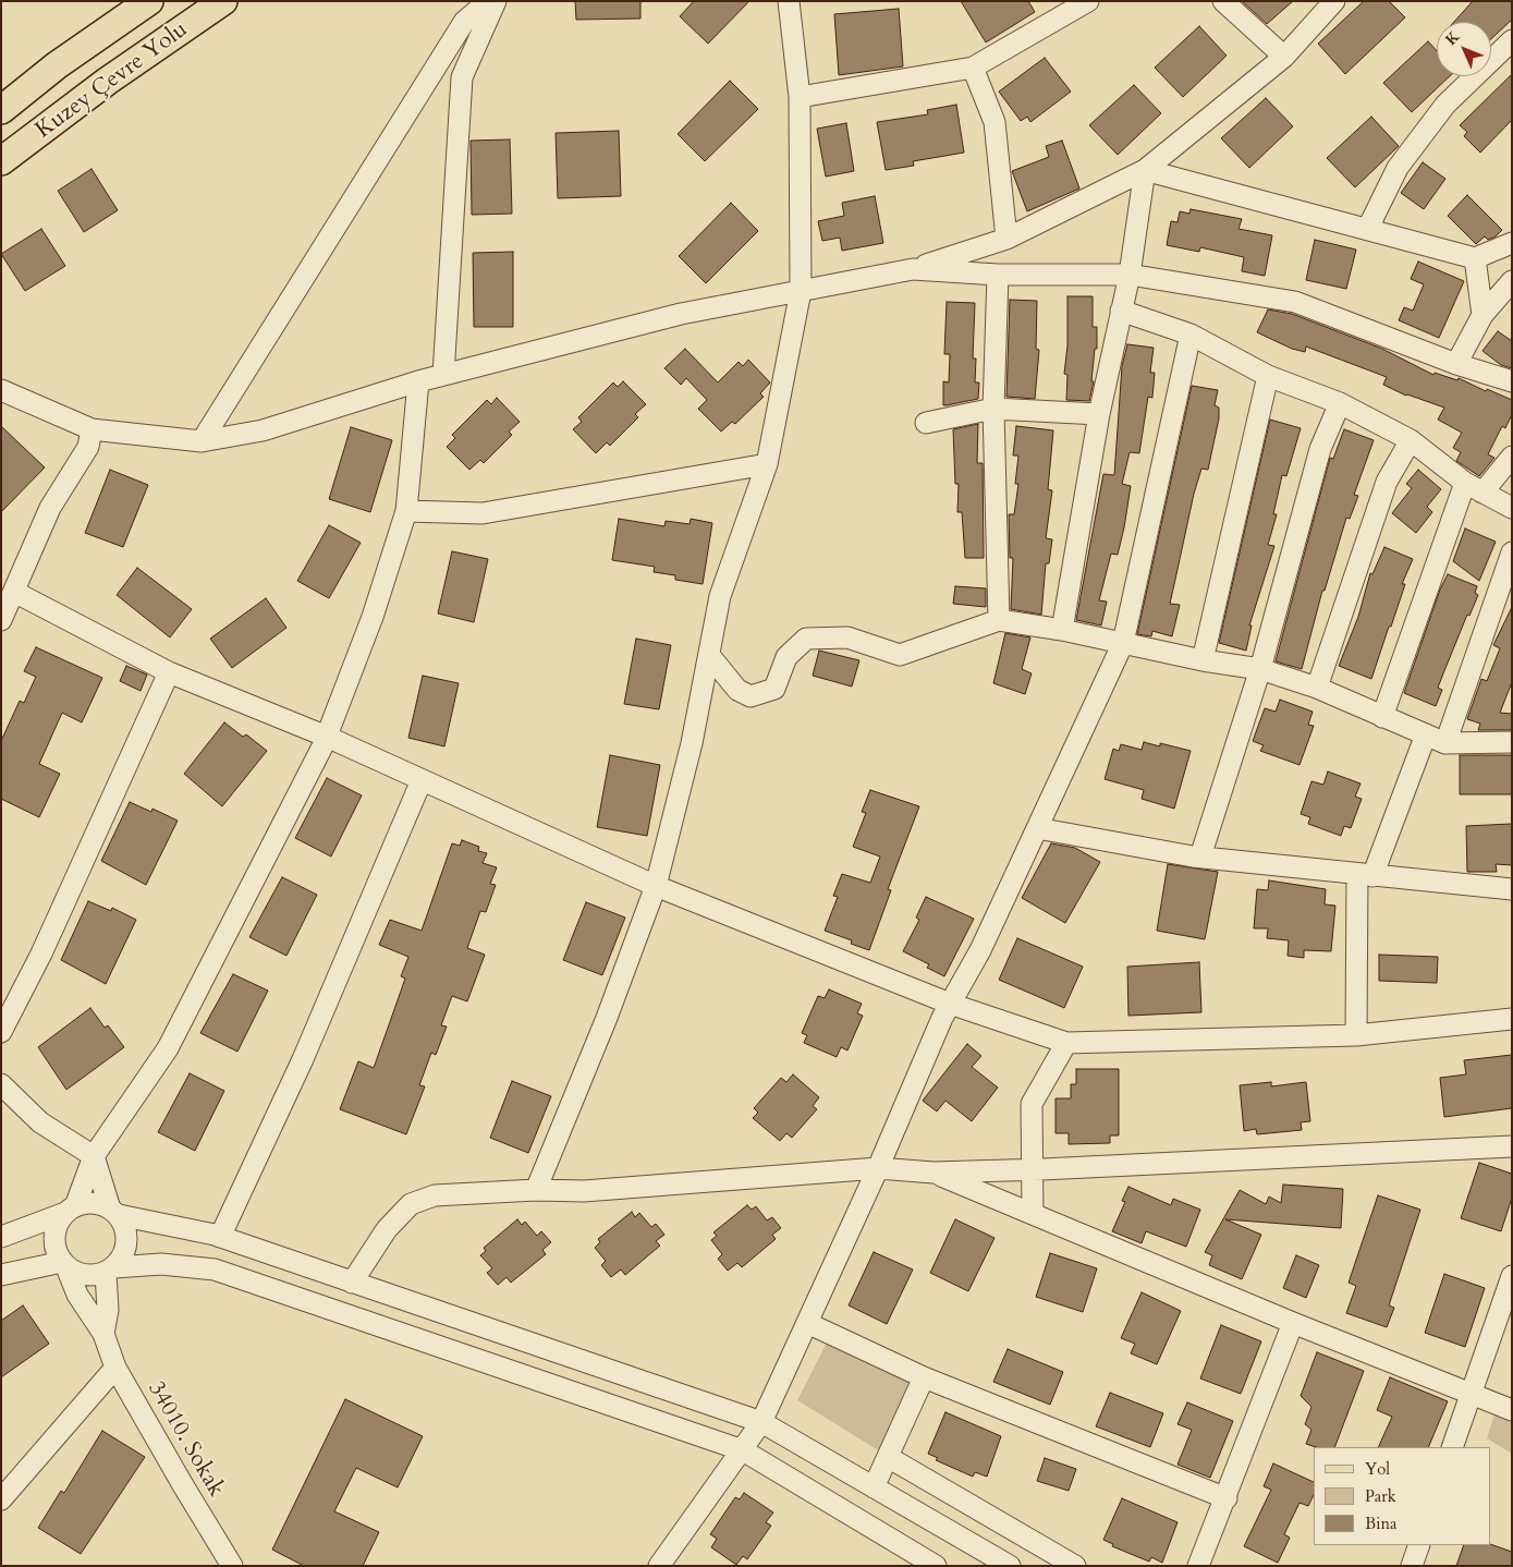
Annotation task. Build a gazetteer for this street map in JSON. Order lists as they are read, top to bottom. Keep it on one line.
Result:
{"streets":{"main road":["Kuzey Çevre Yolu"],"street":["34010. Sokak"]},"legend":["Yol","Park","Bina"],"north":"top left"}
